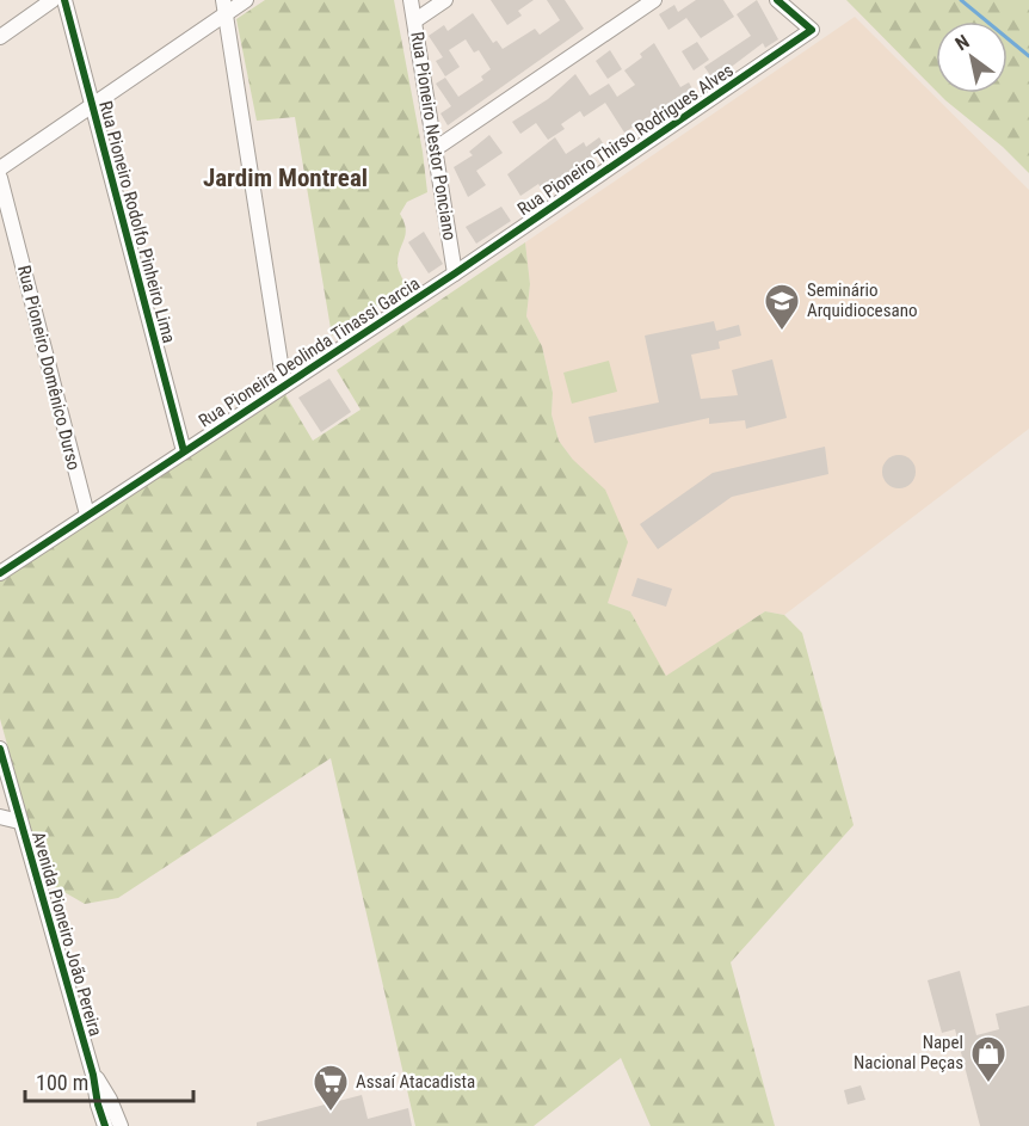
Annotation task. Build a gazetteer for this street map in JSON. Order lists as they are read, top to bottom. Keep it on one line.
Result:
{"streets":{"street":["Rua Pioneiro Nestor Ponciano","Rua Pioneiro Thirso Rodrigues Alves","Rua Pioneiro Rodolfo Pinheiro Lima","Rua Pioneira Deolinda Tinassi Garcia","Rua Pioneiro Domênico Durso","Avenida Pioneiro João Pereira"]},"crossings":[["Rua Pioneiro Nestor Ponciano","Rua Pioneiro Thirso Rodrigues Alves"],["Rua Pioneiro Nestor Ponciano","Rua Pioneira Deolinda Tinassi Garcia"],["Rua Pioneiro Thirso Rodrigues Alves","Rua Pioneira Deolinda Tinassi Garcia"],["Rua Pioneiro Rodolfo Pinheiro Lima","Rua Pioneira Deolinda Tinassi Garcia"],["Rua Pioneira Deolinda Tinassi Garcia","Rua Pioneiro Domênico Durso"]],"districts":["Jardim Montreal"],"places":{"school or university":["Seminário Arquidiocesano"],"shop":["Napel Nacional Peças"],"supermarket":["Assaí Atacadista"]},"scale_bar":"100 m","north":"top left"}
